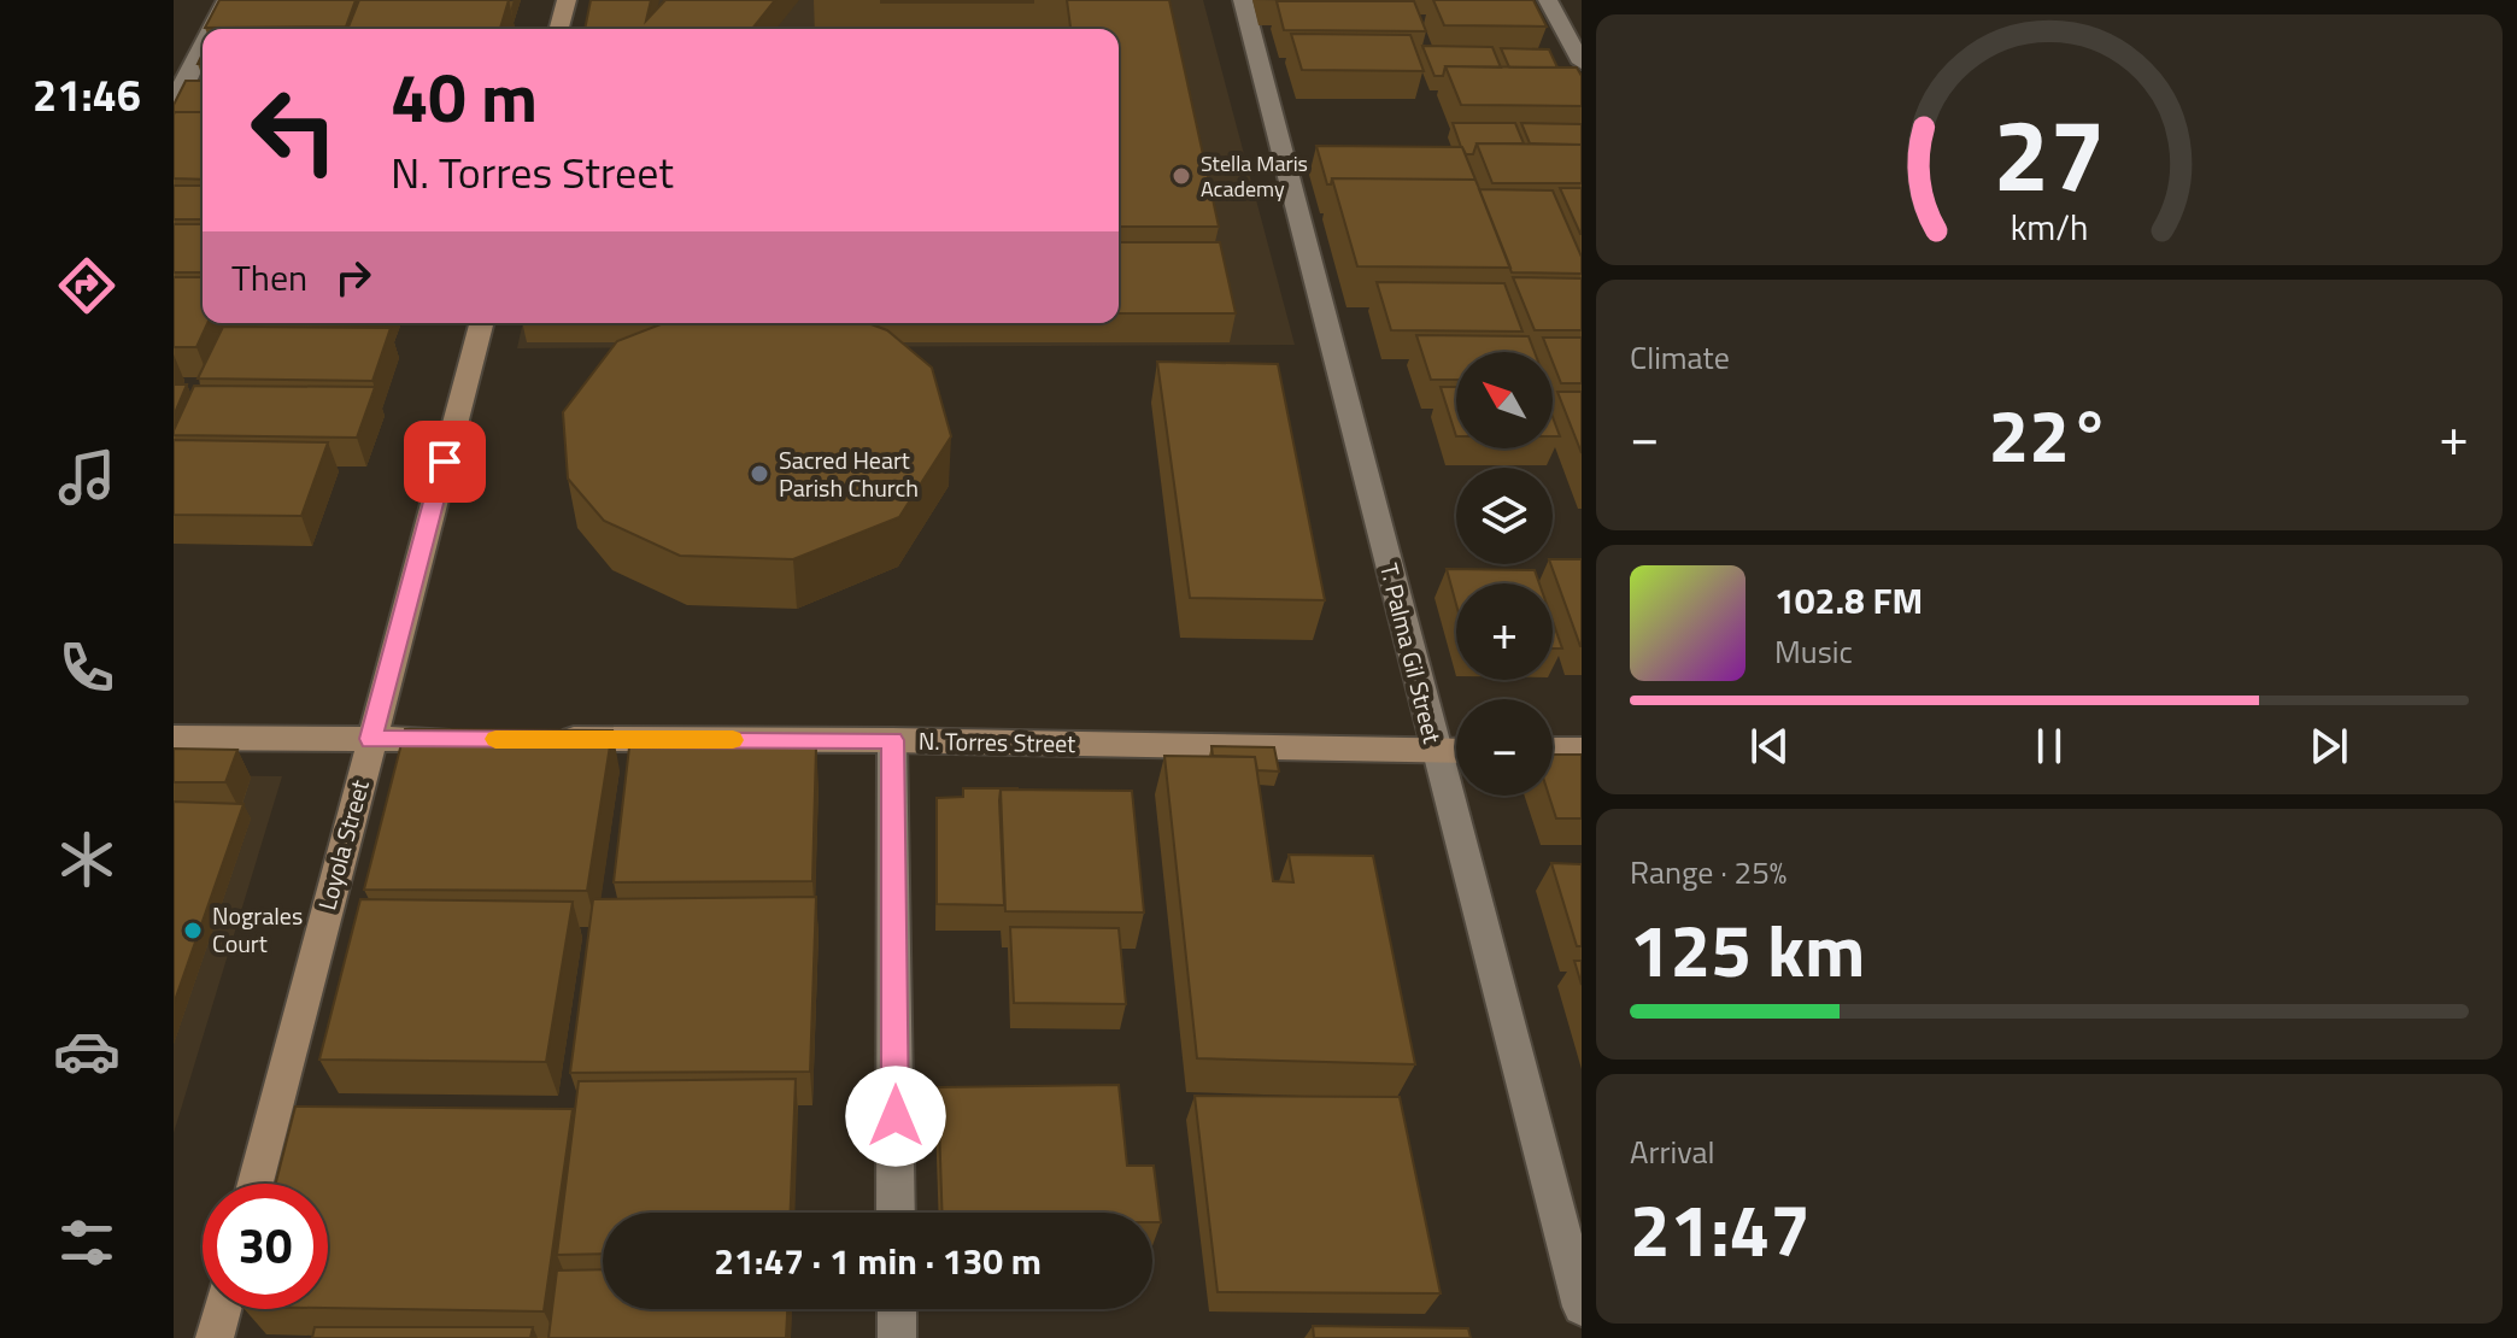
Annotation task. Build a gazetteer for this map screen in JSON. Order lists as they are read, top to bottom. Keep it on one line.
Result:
{"streets":{"main road":["N. Torres Street","Loyola Street"],"street":["T. Palma Gil Street"]},"crossings":[["T. Palma Gil Street","N. Torres Street"]],"places":["Stella Maris Academy","Sacred Heart Parish Church","Nograles Court"],"north":"top left","page":{"tabs":"21:46","turn":["40 m","N. Torres Street"],"then":"Then","tile":["Climate",["Range · 25%","125 km"],["Arrival","21:47"]],"map_buttons":["+","−"],"heat":["−","22°","+"],"song":["102.8 FM","Music"],"limit":"30","trip":"21:47 · 1 min · 130 m","gauge":["27","km/h"]}}
